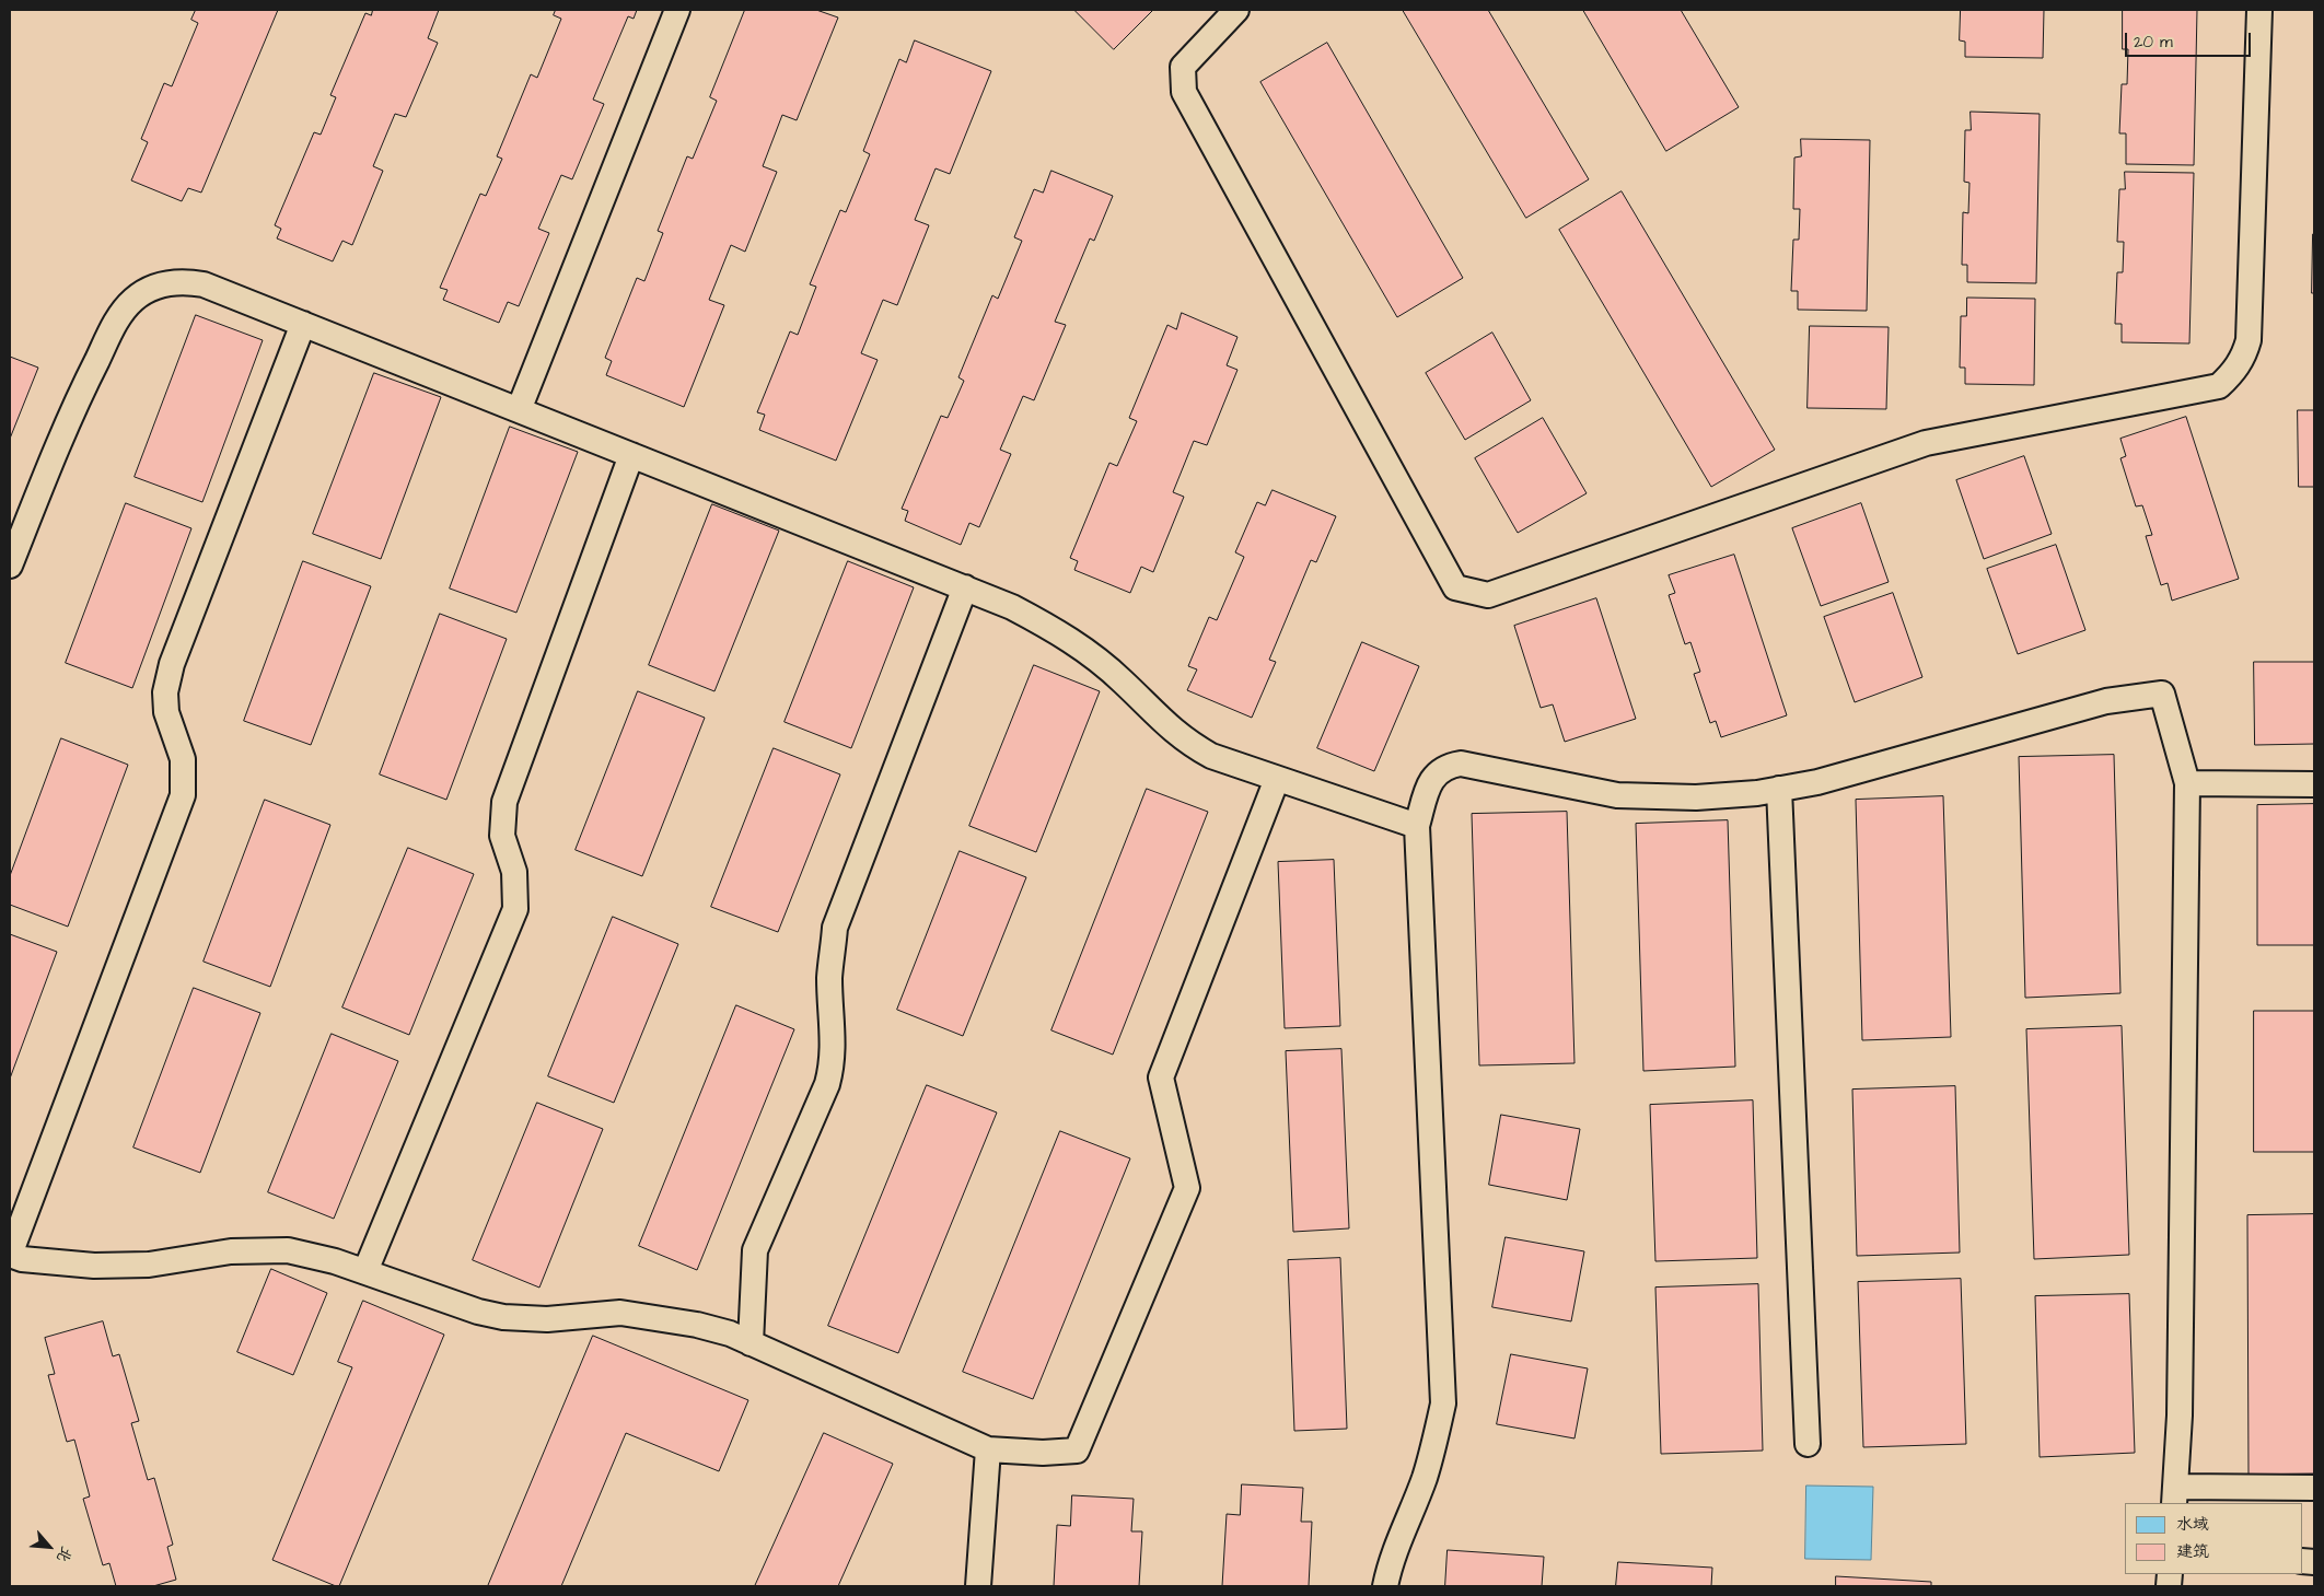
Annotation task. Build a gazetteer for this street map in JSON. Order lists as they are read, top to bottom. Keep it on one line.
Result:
{"legend":["水域","建筑"],"scale_bar":"20 m","north":"bottom right"}
